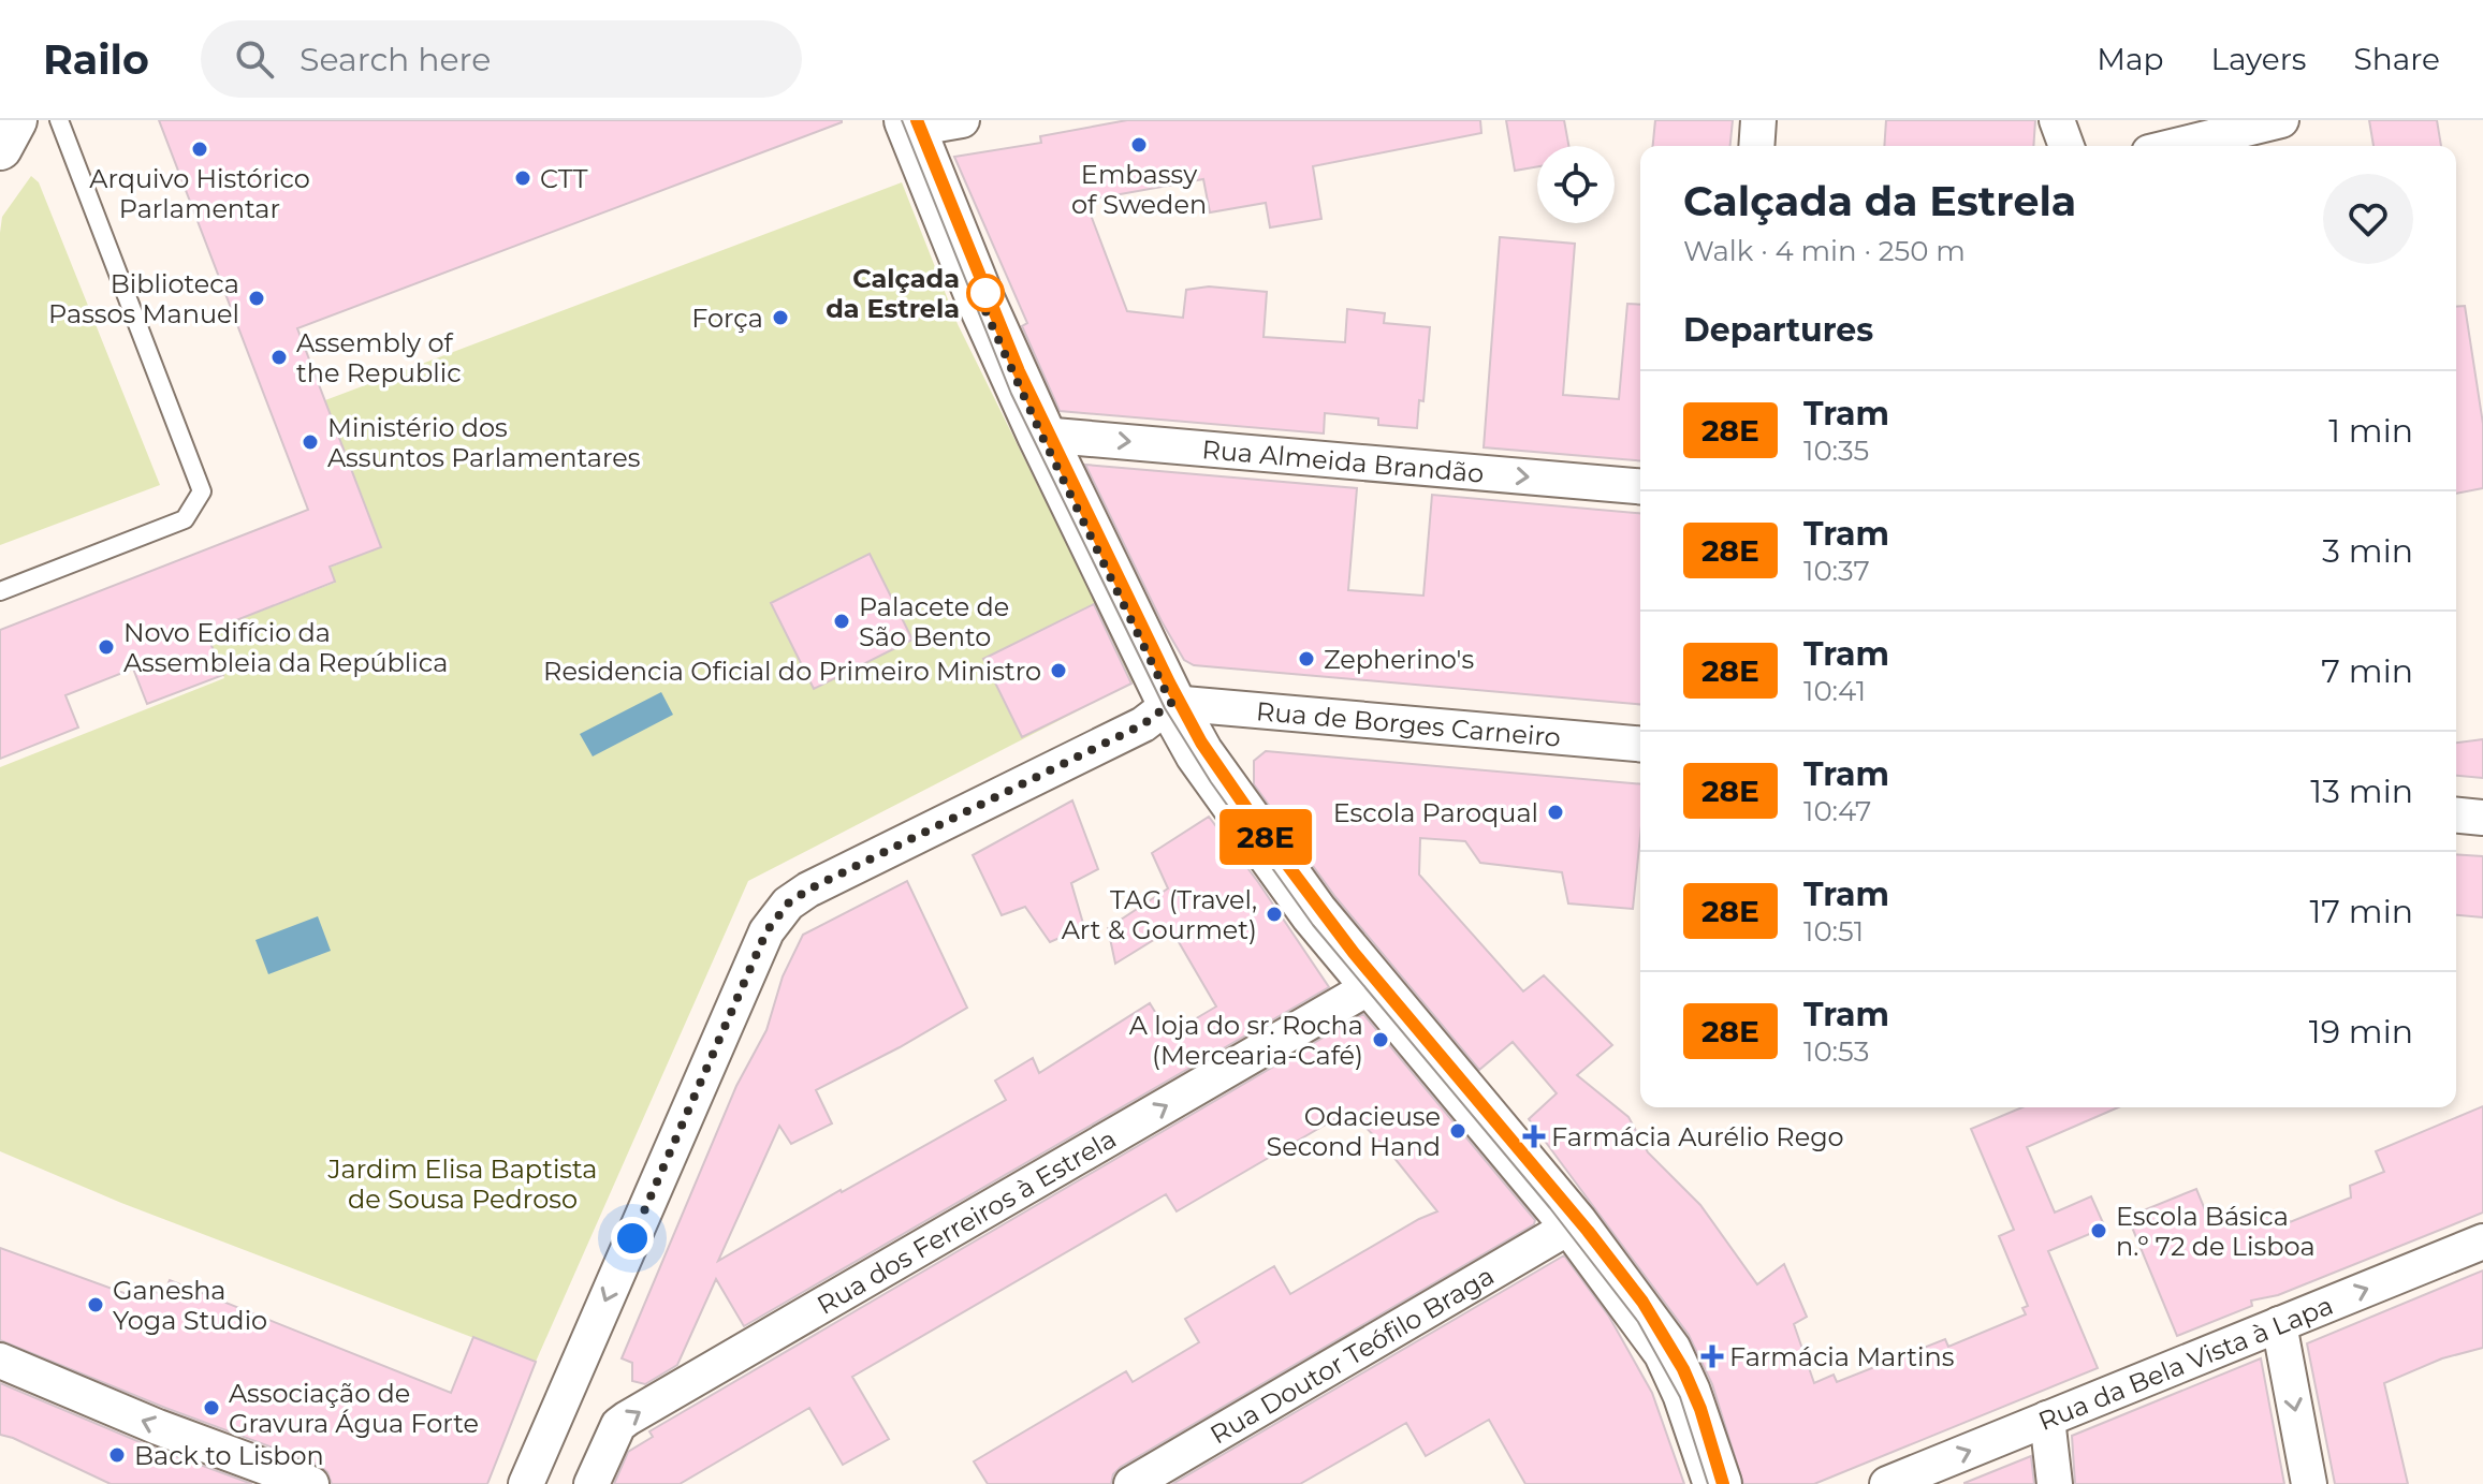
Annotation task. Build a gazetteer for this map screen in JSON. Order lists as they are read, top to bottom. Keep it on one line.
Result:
{"streets":{"street":["Rua Almeida Brandão","Rua de Borges Carneiro","Rua dos Ferreiros à Estrela","Rua Doutor Teófilo Braga","Rua da Bela Vista à Lapa"]},"one_way":["Rua Almeida Brandão","Rua dos Ferreiros à Estrela","Rua da Bela Vista à Lapa"],"parks":["Jardim Elisa Baptista de Sousa Pedroso"],"places":{"other":["Embassy of Sweden","Arquivo Histórico Parlamentar","CTT","Calçada da Estrela","Biblioteca Passos Manuel","Força","Assembly of the Republic","Ministério dos Assuntos Parlamentares","Palacete de São Bento","Novo Edifício da Assembleia da República","Zepherino's","Residencia Oficial do Primeiro Ministro","Escola Paroqual","TAG (Travel, Art & Gourmet)","A loja do sr. Rocha (Mercearia-Café)","Odacieuse Second Hand","Escola Básica n.º 72 de Lisboa","Ganesha Yoga Studio","Associação de Gravura Água Forte","Back to Lisbon"],"health":["Farmácia Aurélio Rego","Farmácia Martins"]},"lines":["tram line 28E"],"page":{"header":"Railo","search":"Search here","nav":["Map","Layers","Share"],"on_map":"28E","heading":[["Calçada da Estrela","Walk · 4 min · 250 m"],"Departures"],"list":[{"mark":"28E","name":"Tram","note":"10:35","value":"1 min"},{"mark":"28E","name":"Tram","note":"10:37","value":"3 min"},{"mark":"28E","name":"Tram","note":"10:41","value":"7 min"},{"mark":"28E","name":"Tram","note":"10:47","value":"13 min"},{"mark":"28E","name":"Tram","note":"10:51","value":"17 min"},{"mark":"28E","name":"Tram","note":"10:53","value":"19 min"}]}}
